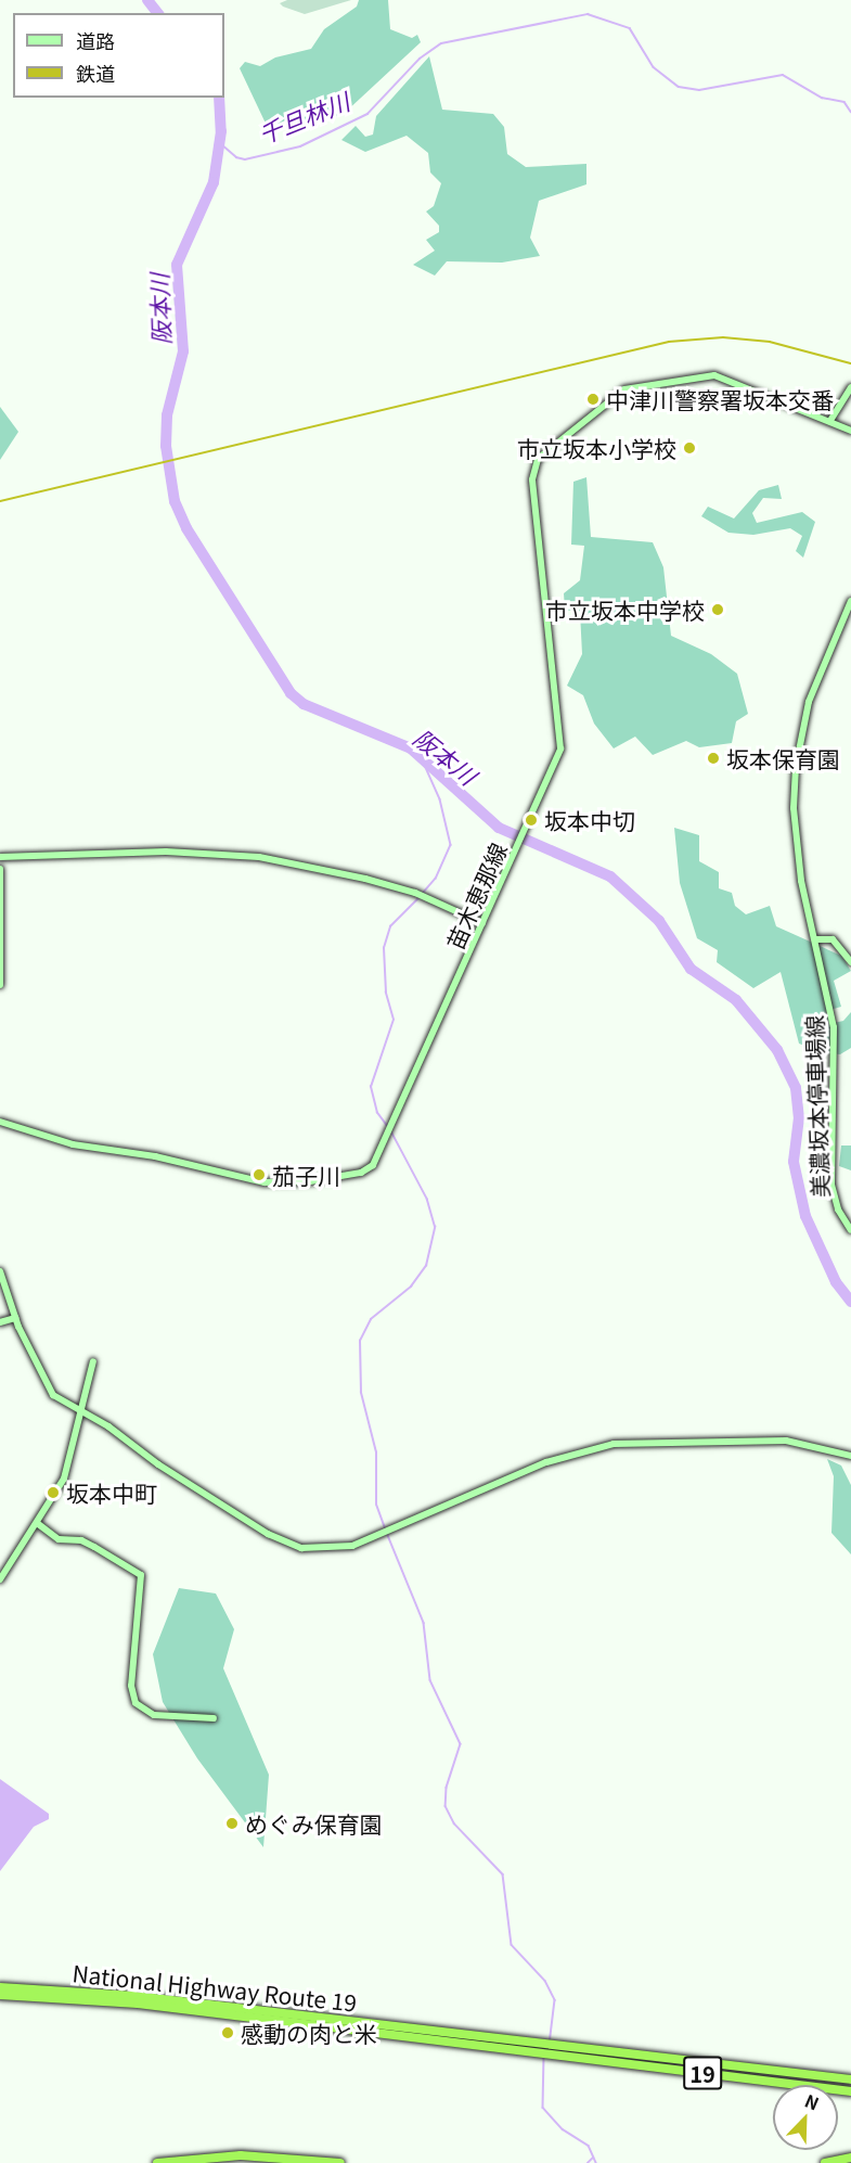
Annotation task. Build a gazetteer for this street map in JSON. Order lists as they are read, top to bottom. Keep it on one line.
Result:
{"streets":{"highway":["National Highway Route 19","19"],"street":["苗木恵那線","美濃坂本停車場線"]},"water":["千旦林川","阪本川"],"places":["中津川警察署坂本交番","市立坂本小学校","市立坂本中学校","坂本保育園","坂本中切","茄子川","坂本中町","めぐみ保育園","感動の肉と米"],"legend":["道路","鉄道"],"north":"top right"}
